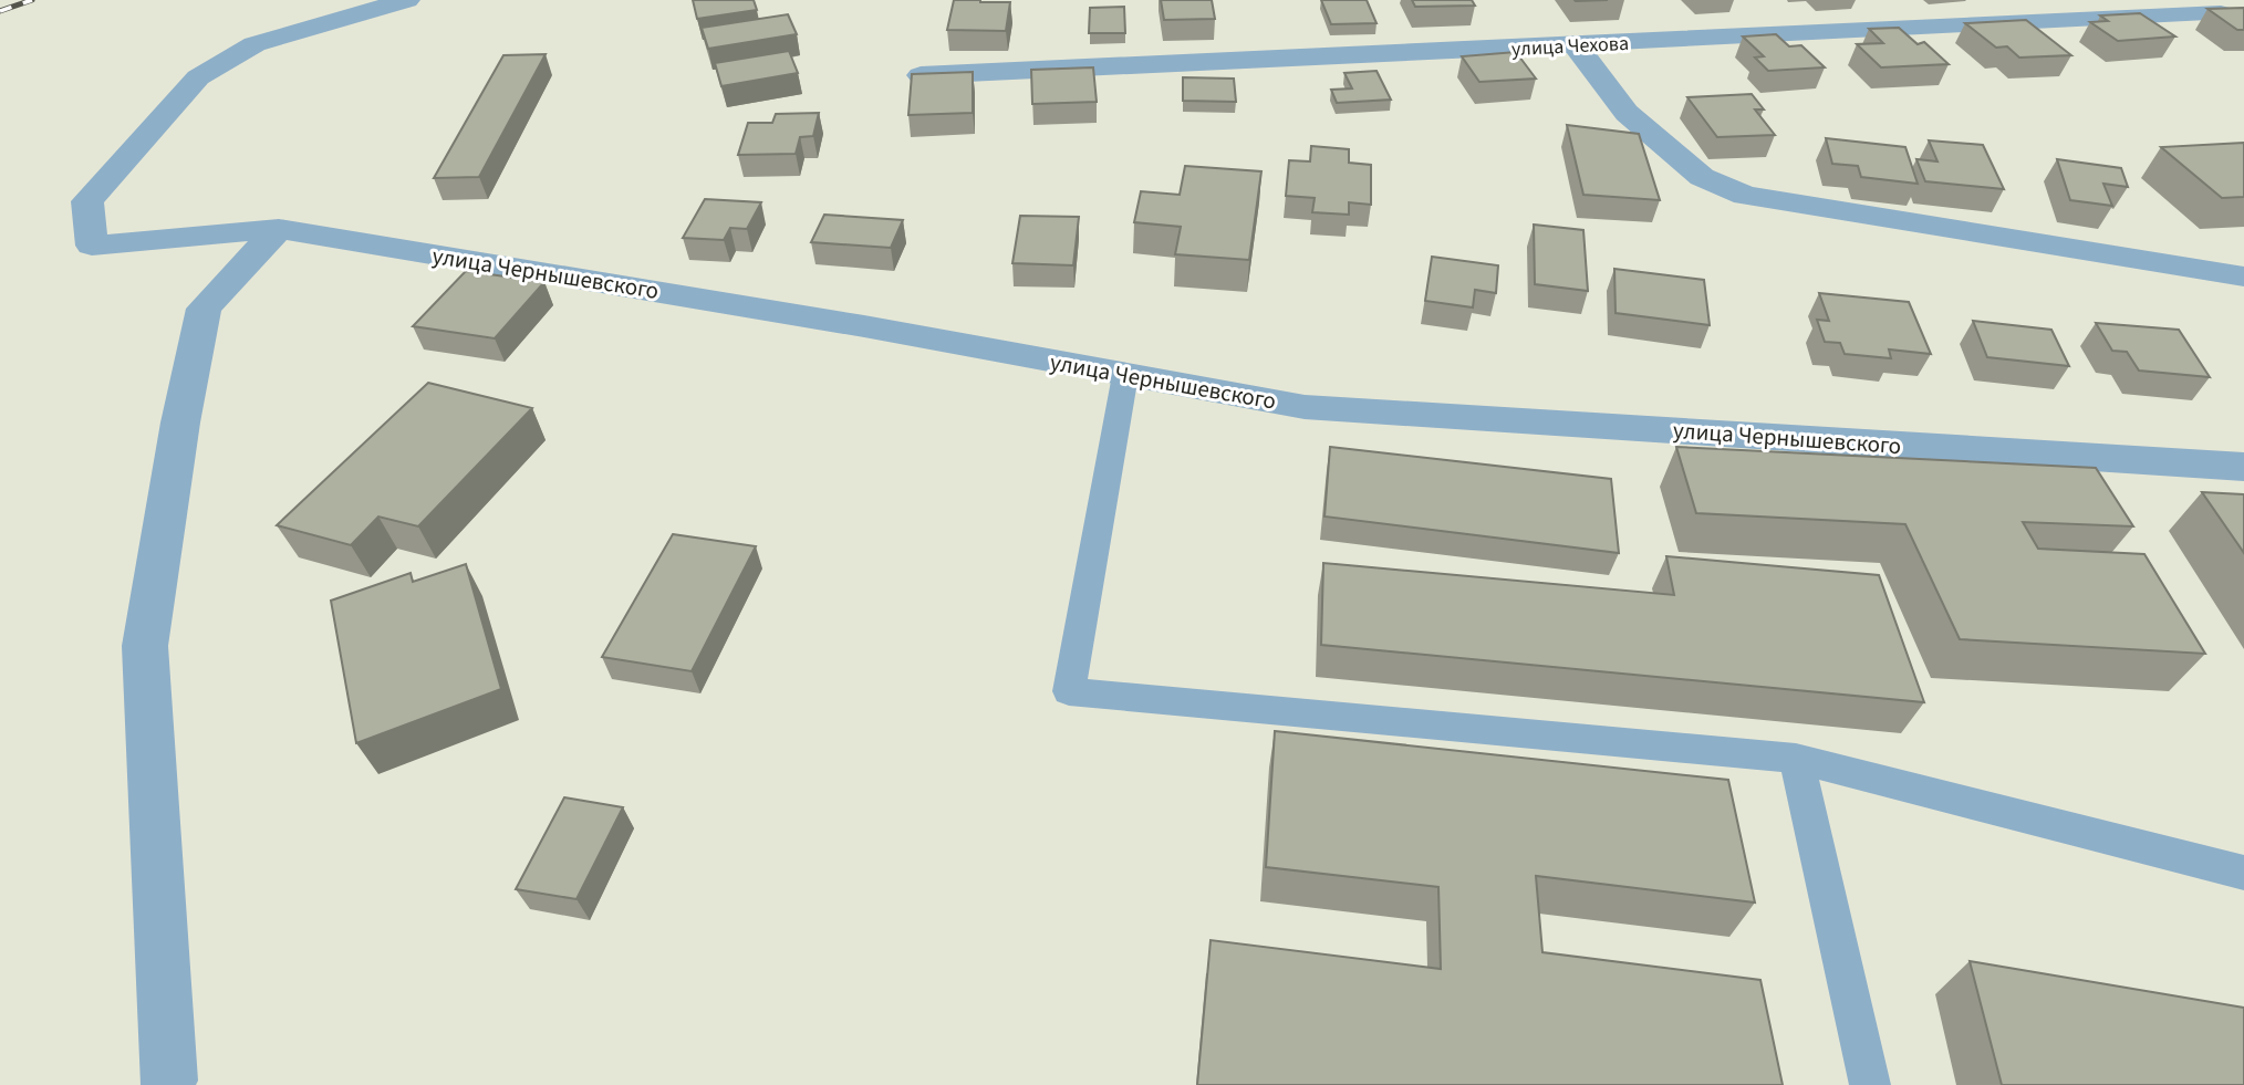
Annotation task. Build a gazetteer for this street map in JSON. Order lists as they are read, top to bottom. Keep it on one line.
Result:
{"streets":{"street":["улица Чехова","улица Чернышевского"]}}
